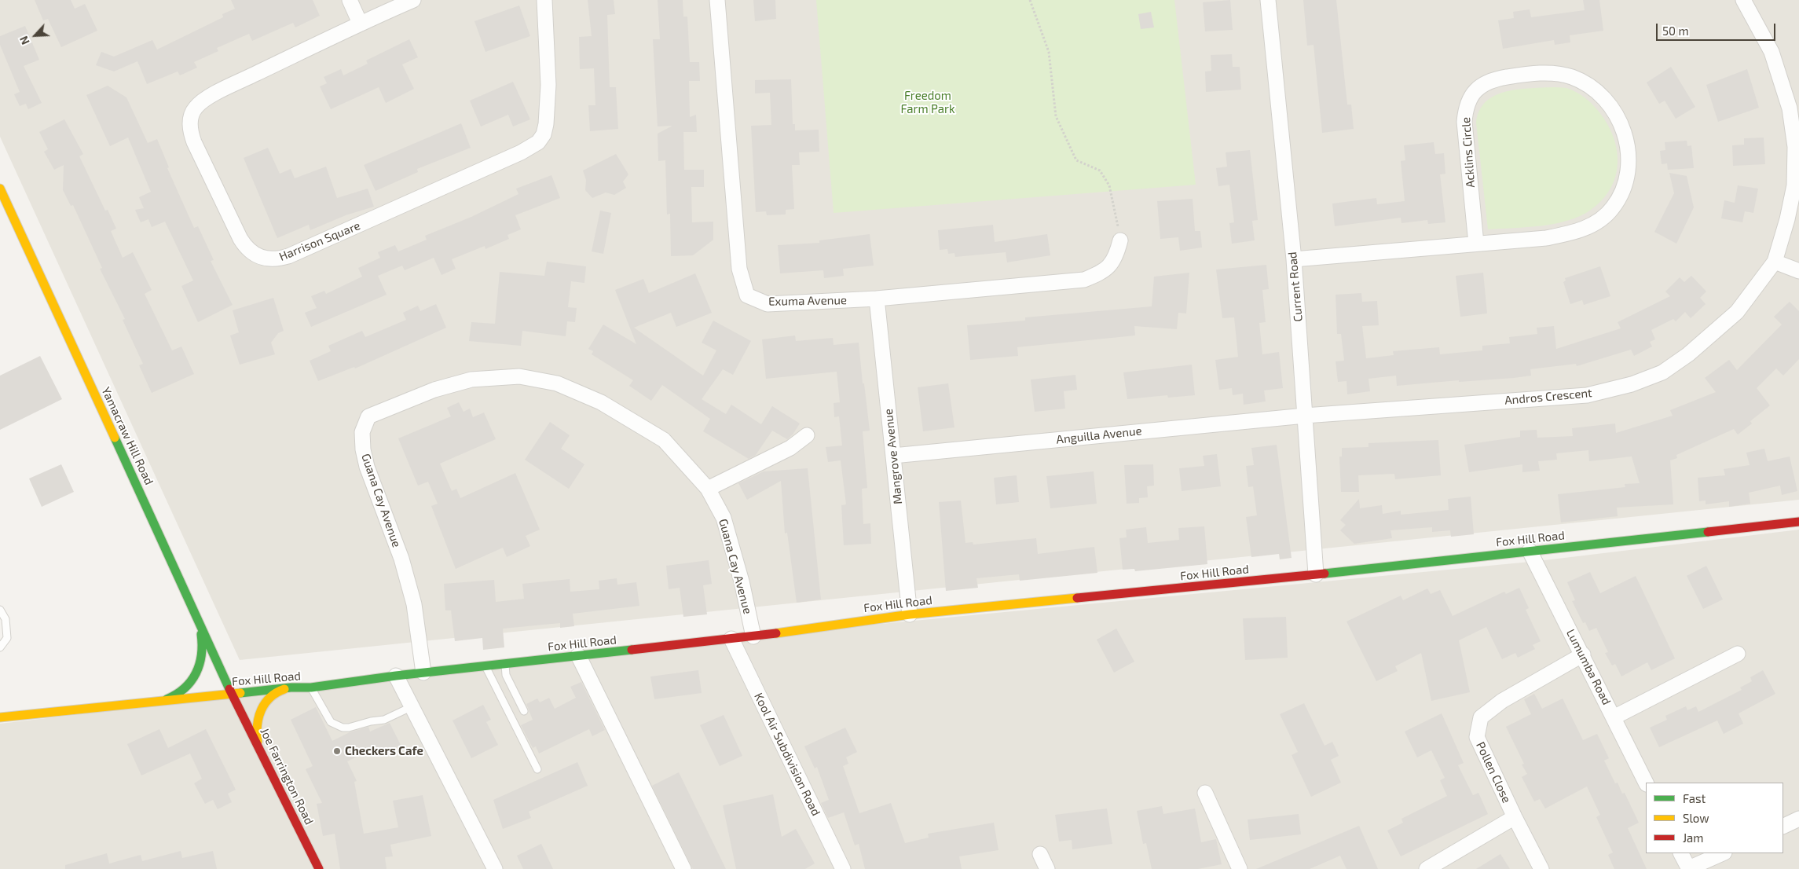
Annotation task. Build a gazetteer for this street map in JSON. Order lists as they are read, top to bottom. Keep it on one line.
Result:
{"streets":{"main road":["Yamacraw Hill Road","Fox Hill Road","Joe Farrington Road"],"street":["Acklins Circle","Harrison Square","Current Road","Exuma Avenue","Andros Crescent","Anguilla Avenue","Mangrove Avenue","Guana Cay Avenue","Lumumba Road","Kool Air Subdivision Road","Pollen Close"]},"crossings":[["Acklins Circle","Current Road"],["Current Road","Andros Crescent"],["Current Road","Anguilla Avenue"],["Current Road","Fox Hill Road"],["Exuma Avenue","Mangrove Avenue"],["Andros Crescent","Anguilla Avenue"],["Anguilla Avenue","Mangrove Avenue"],["Yamacraw Hill Road","Fox Hill Road"],["Yamacraw Hill Road","Joe Farrington Road"],["Mangrove Avenue","Fox Hill Road"],["Guana Cay Avenue","Fox Hill Road"],["Fox Hill Road","Lumumba Road"],["Fox Hill Road","Kool Air Subdivision Road"],["Fox Hill Road","Joe Farrington Road"],["Lumumba Road","Pollen Close"]],"parks":["Freedom Farm Park"],"places":["Checkers Cafe"],"legend":["Fast","Slow","Jam"],"scale_bar":"50 m","north":"bottom left"}
